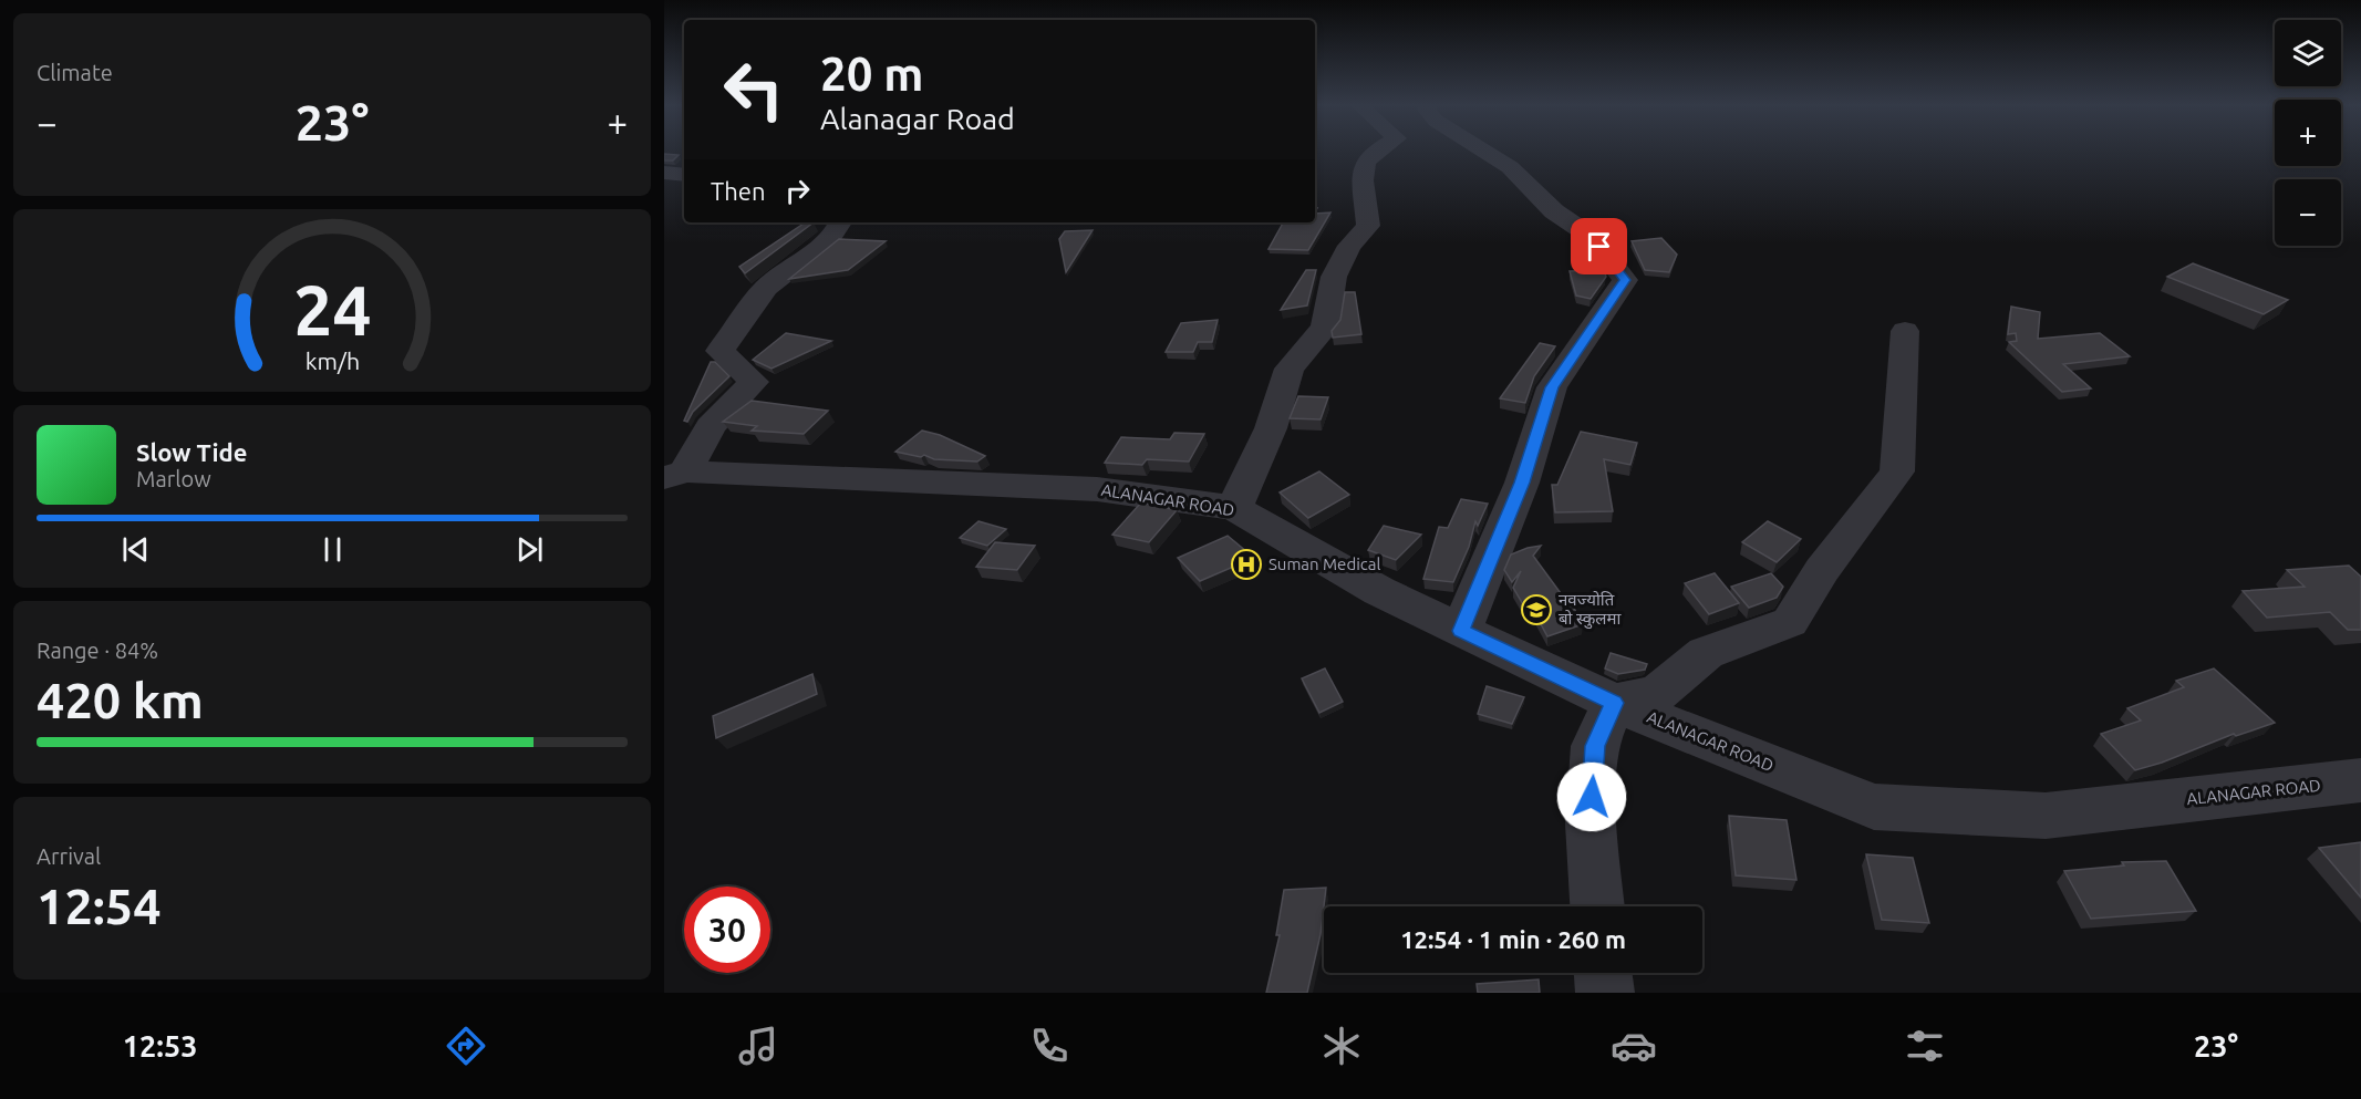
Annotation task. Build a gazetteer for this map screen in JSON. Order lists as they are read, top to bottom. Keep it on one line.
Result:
{"streets":{"street":["ALANAGAR ROAD"]},"places":{"hospital":["Suman Medical"],"school or university":["नवज्याेति बाे स्कुलमा"]},"page":{"tile":["Climate",["Range · 84%","420 km"],["Arrival","12:54"]],"map_buttons":["+","−"],"turn":["20 m","Alanagar Road"],"heat":["−","23°","+"],"then":"Then","song":["Slow Tide","Marlow"],"limit":"30","trip":"12:54 · 1 min · 260 m","tabs":["12:53","23°"],"gauge":["24","km/h"]}}
